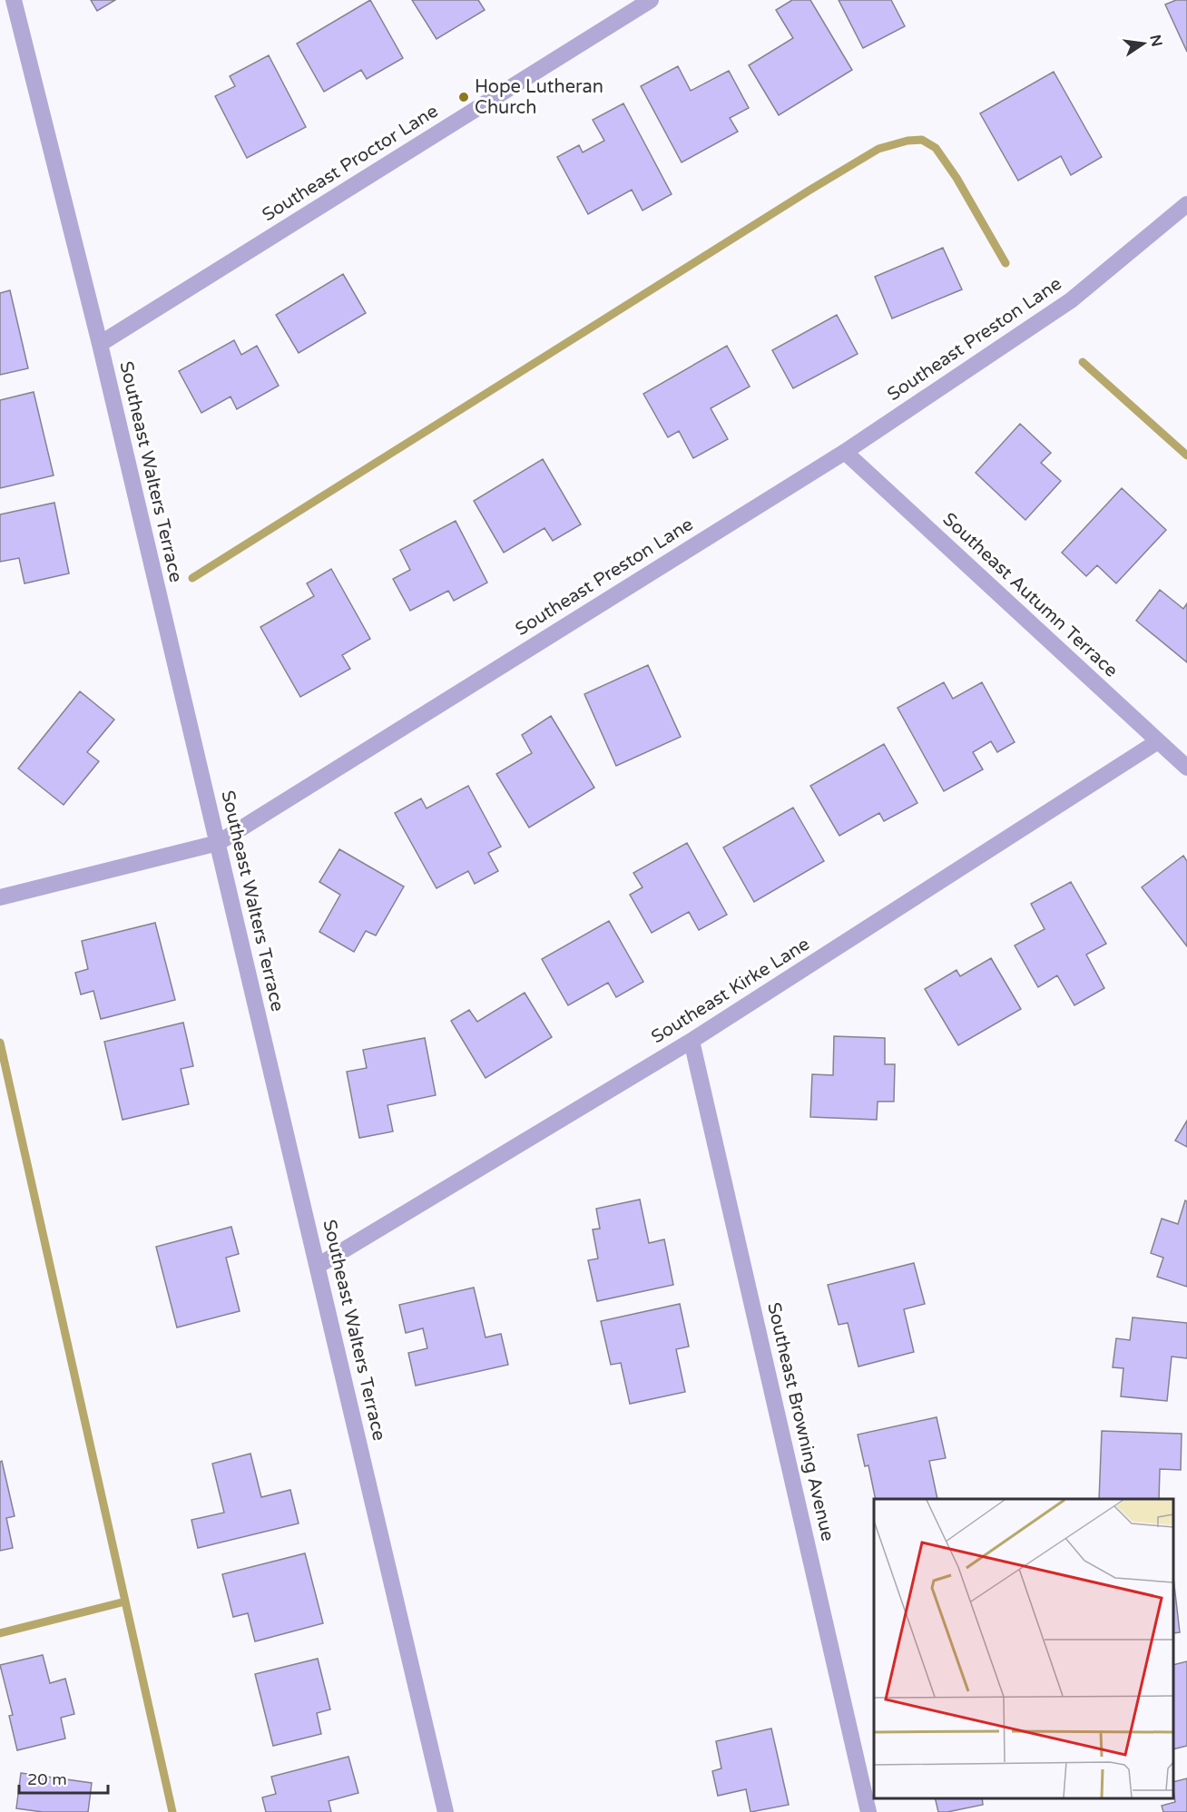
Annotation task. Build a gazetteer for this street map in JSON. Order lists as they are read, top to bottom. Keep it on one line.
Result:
{"streets":{"street":["Southeast Proctor Lane","Southeast Preston Lane","Southeast Walters Terrace","Southeast Autumn Terrace","Southeast Kirke Lane","Southeast Browning Avenue"]},"crossings":[["Southeast Proctor Lane","Southeast Walters Terrace"],["Southeast Preston Lane","Southeast Walters Terrace"],["Southeast Preston Lane","Southeast Autumn Terrace"],["Southeast Walters Terrace","Southeast Kirke Lane"],["Southeast Autumn Terrace","Southeast Kirke Lane"],["Southeast Kirke Lane","Southeast Browning Avenue"]],"places":["Hope Lutheran Church"],"scale_bar":"20 m","north":"right"}
